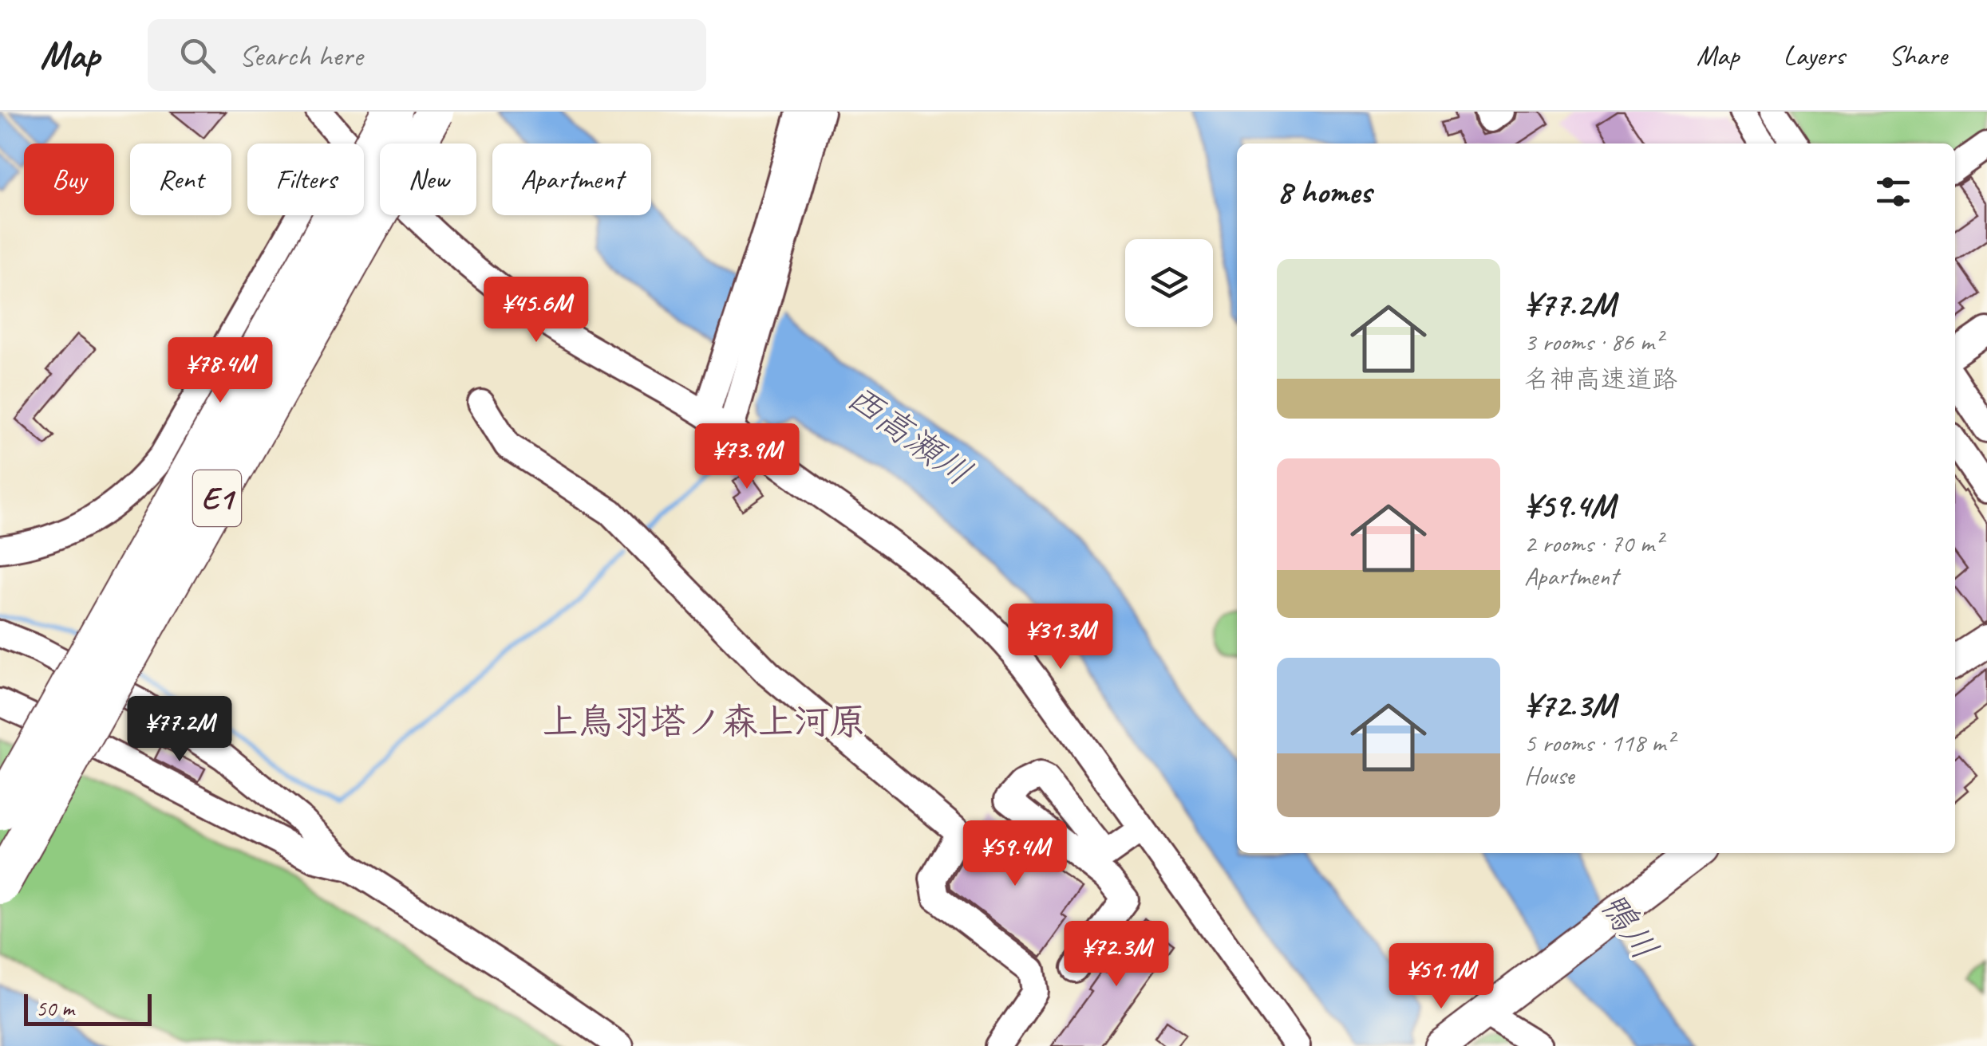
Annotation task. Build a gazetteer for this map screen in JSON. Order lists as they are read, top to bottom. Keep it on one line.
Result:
{"streets":{"highway":["E1"]},"districts":["上鳥羽塔ノ森上河原"],"water":["西高瀬川","鴨川"],"scale_bar":"50 m","page":{"header":"Map","search":"Search here","nav":["Map","Layers","Share"],"chip":["Buy","Rent","Filters","New","Apartment"],"heading":"8 homes","list":[{"name":"¥77.2M","note":"3 rooms · 86 m² · 名神高速道路"},{"name":"¥59.4M","note":"2 rooms · 70 m² · Apartment"},{"name":"¥72.3M","note":"5 rooms · 118 m² · House"}],"price":["¥45.6M","¥78.4M","¥73.9M","¥31.3M","¥77.2M","¥59.4M","¥72.3M","¥51.1M"],"scale":"50 m"}}
